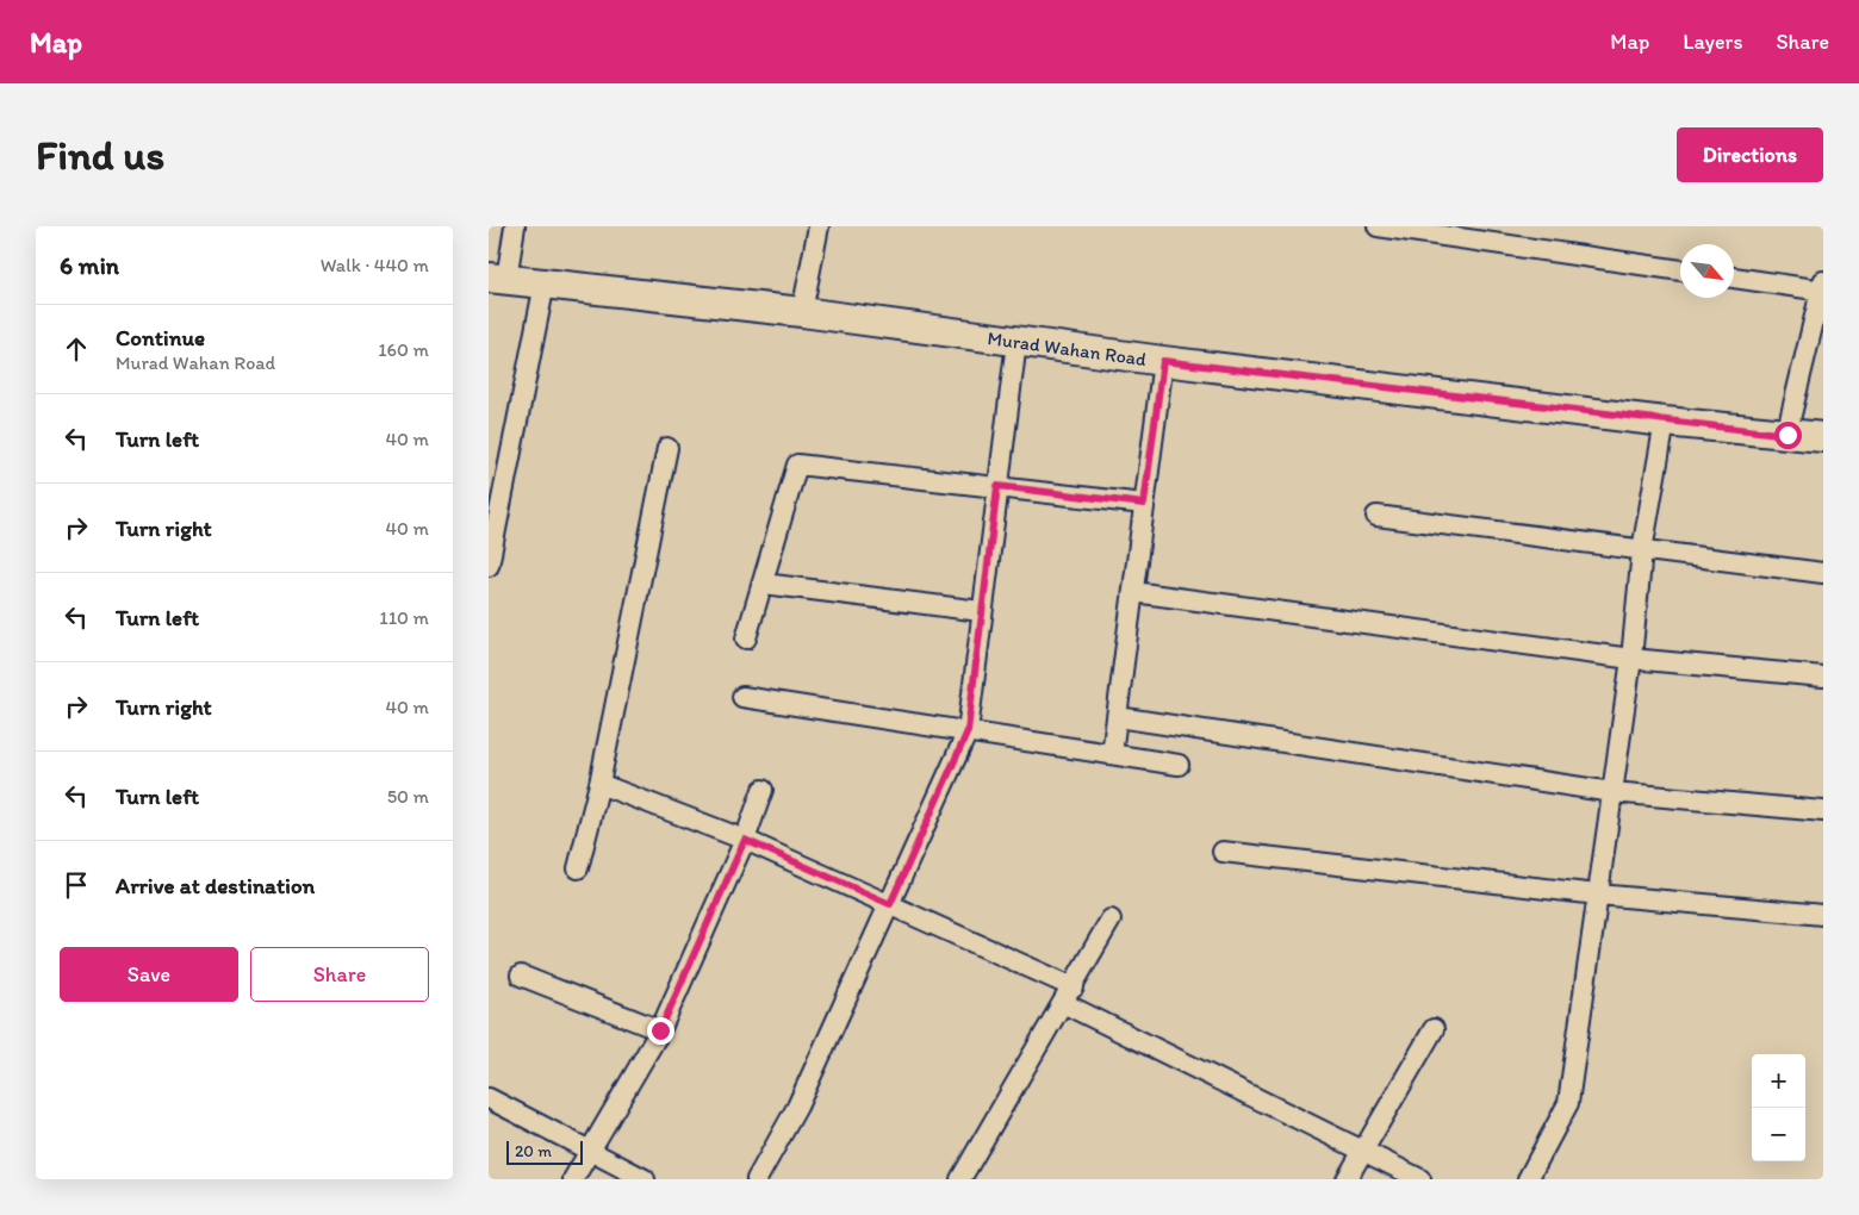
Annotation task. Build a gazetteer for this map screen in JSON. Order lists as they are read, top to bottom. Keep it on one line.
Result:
{"streets":{"street":["Murad Wahan Road"]},"scale_bar":"20 m","north":"bottom right","page":{"header":"Map","nav":["Map","Layers","Share"],"buttons":["Directions",["Save","Share"]],"title":"Find us","heading":["6 min","Walk · 440 m"],"list":[["Continue","Murad Wahan Road","160 m"],["Turn left","40 m"],["Turn right","40 m"],["Turn left","110 m"],["Turn right","40 m"],["Turn left","50 m"],"Arrive at destination"],"map_buttons":["+","−"],"scale":"20 m"}}
